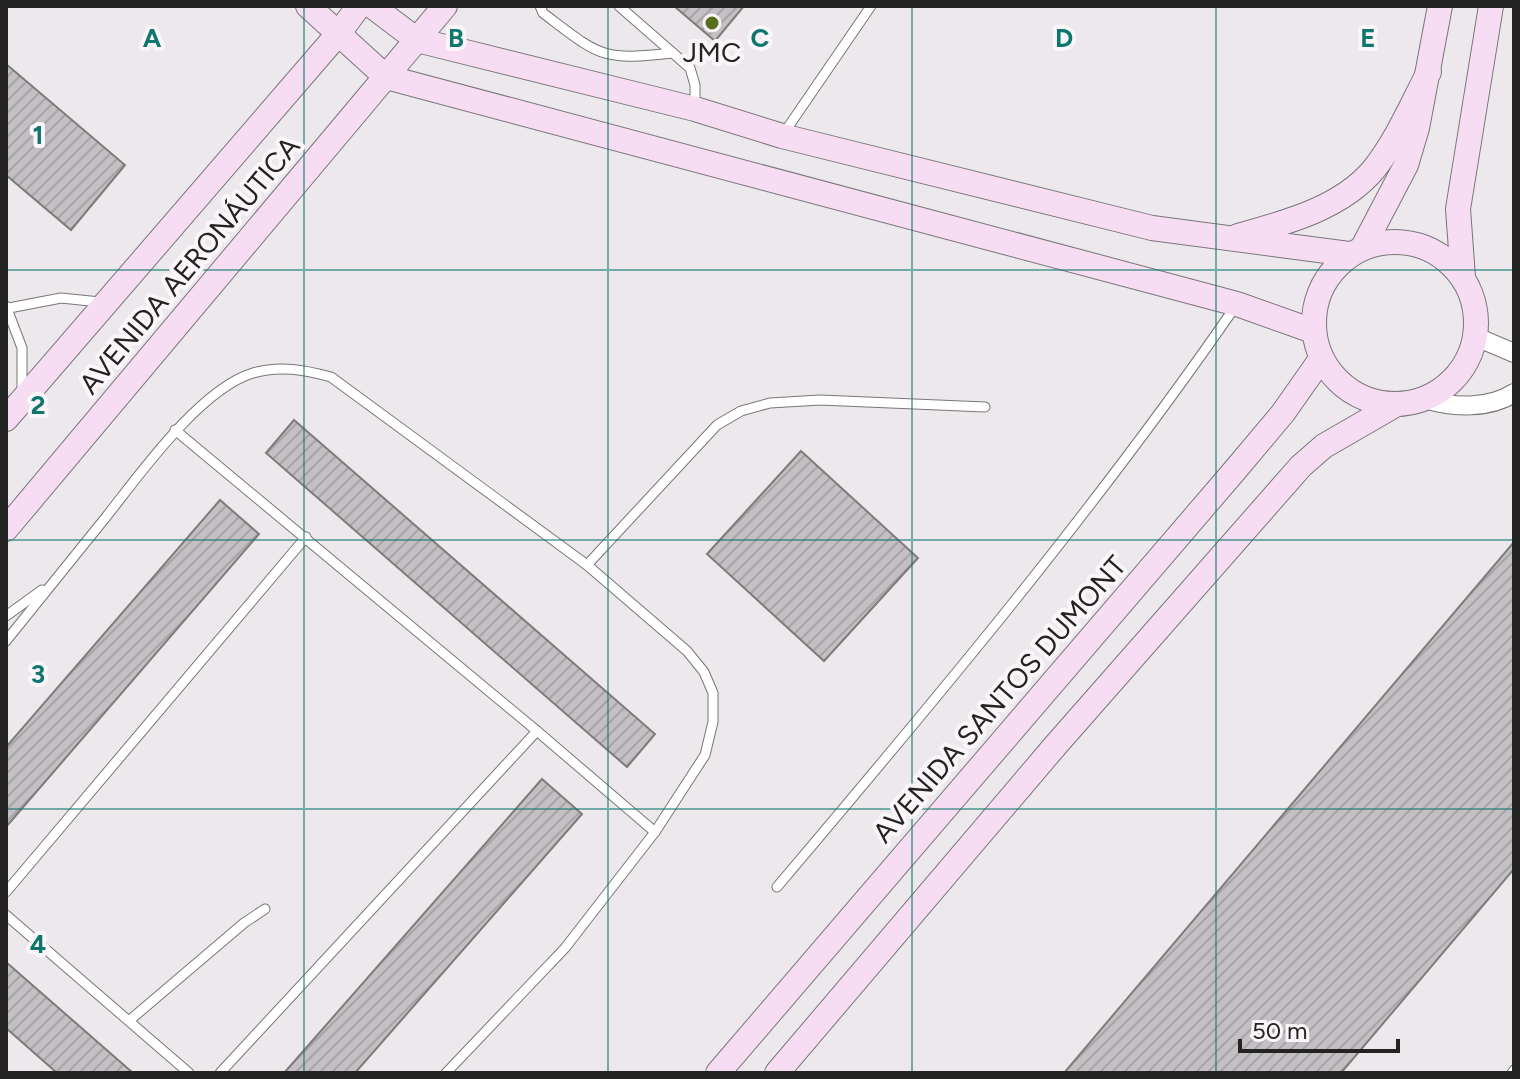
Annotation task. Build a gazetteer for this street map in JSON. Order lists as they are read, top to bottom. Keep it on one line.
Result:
{"streets":{"main road":["AVENIDA AERONÁUTICA","AVENIDA SANTOS DUMONT"]},"places":["JMC"],"scale_bar":"50 m","grid":{"columns":["A","B","C","D","E"],"rows":["1","2","3","4"]}}
